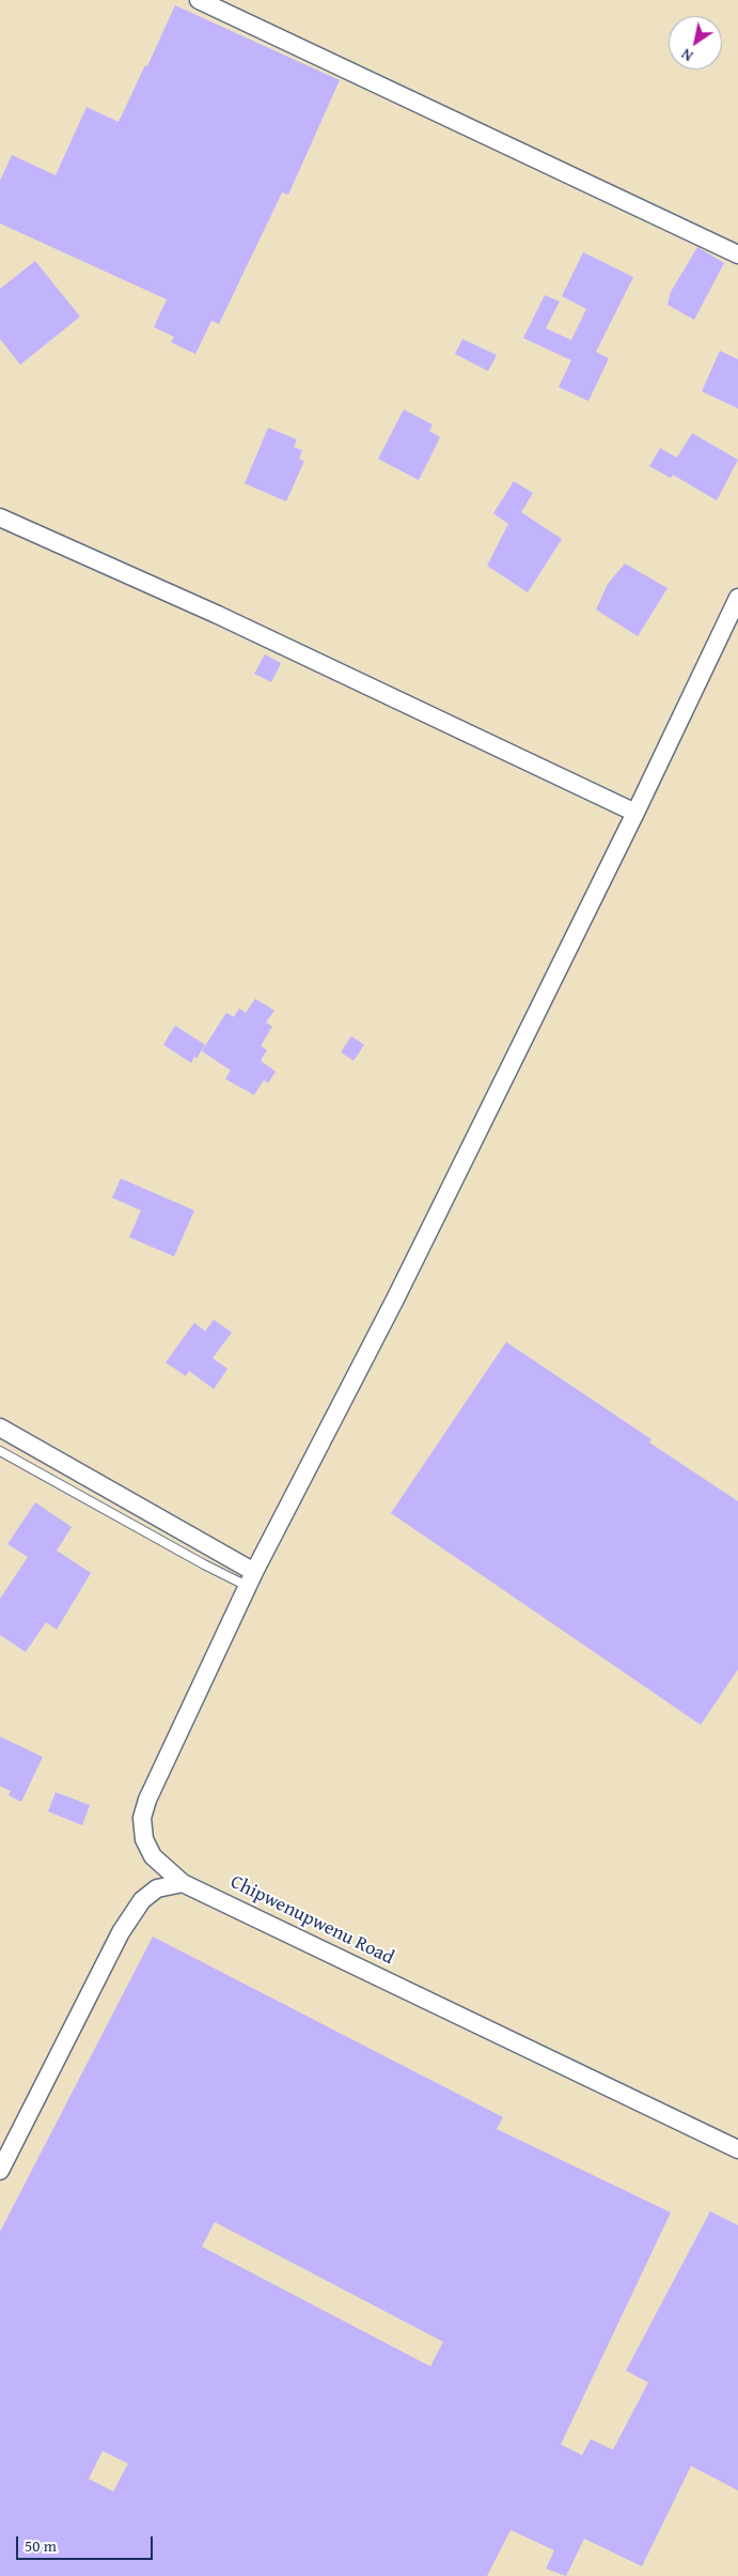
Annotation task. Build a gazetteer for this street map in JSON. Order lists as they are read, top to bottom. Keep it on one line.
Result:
{"streets":{"street":["Chipwenupwenu Road"]},"scale_bar":"50 m","north":"bottom left"}
